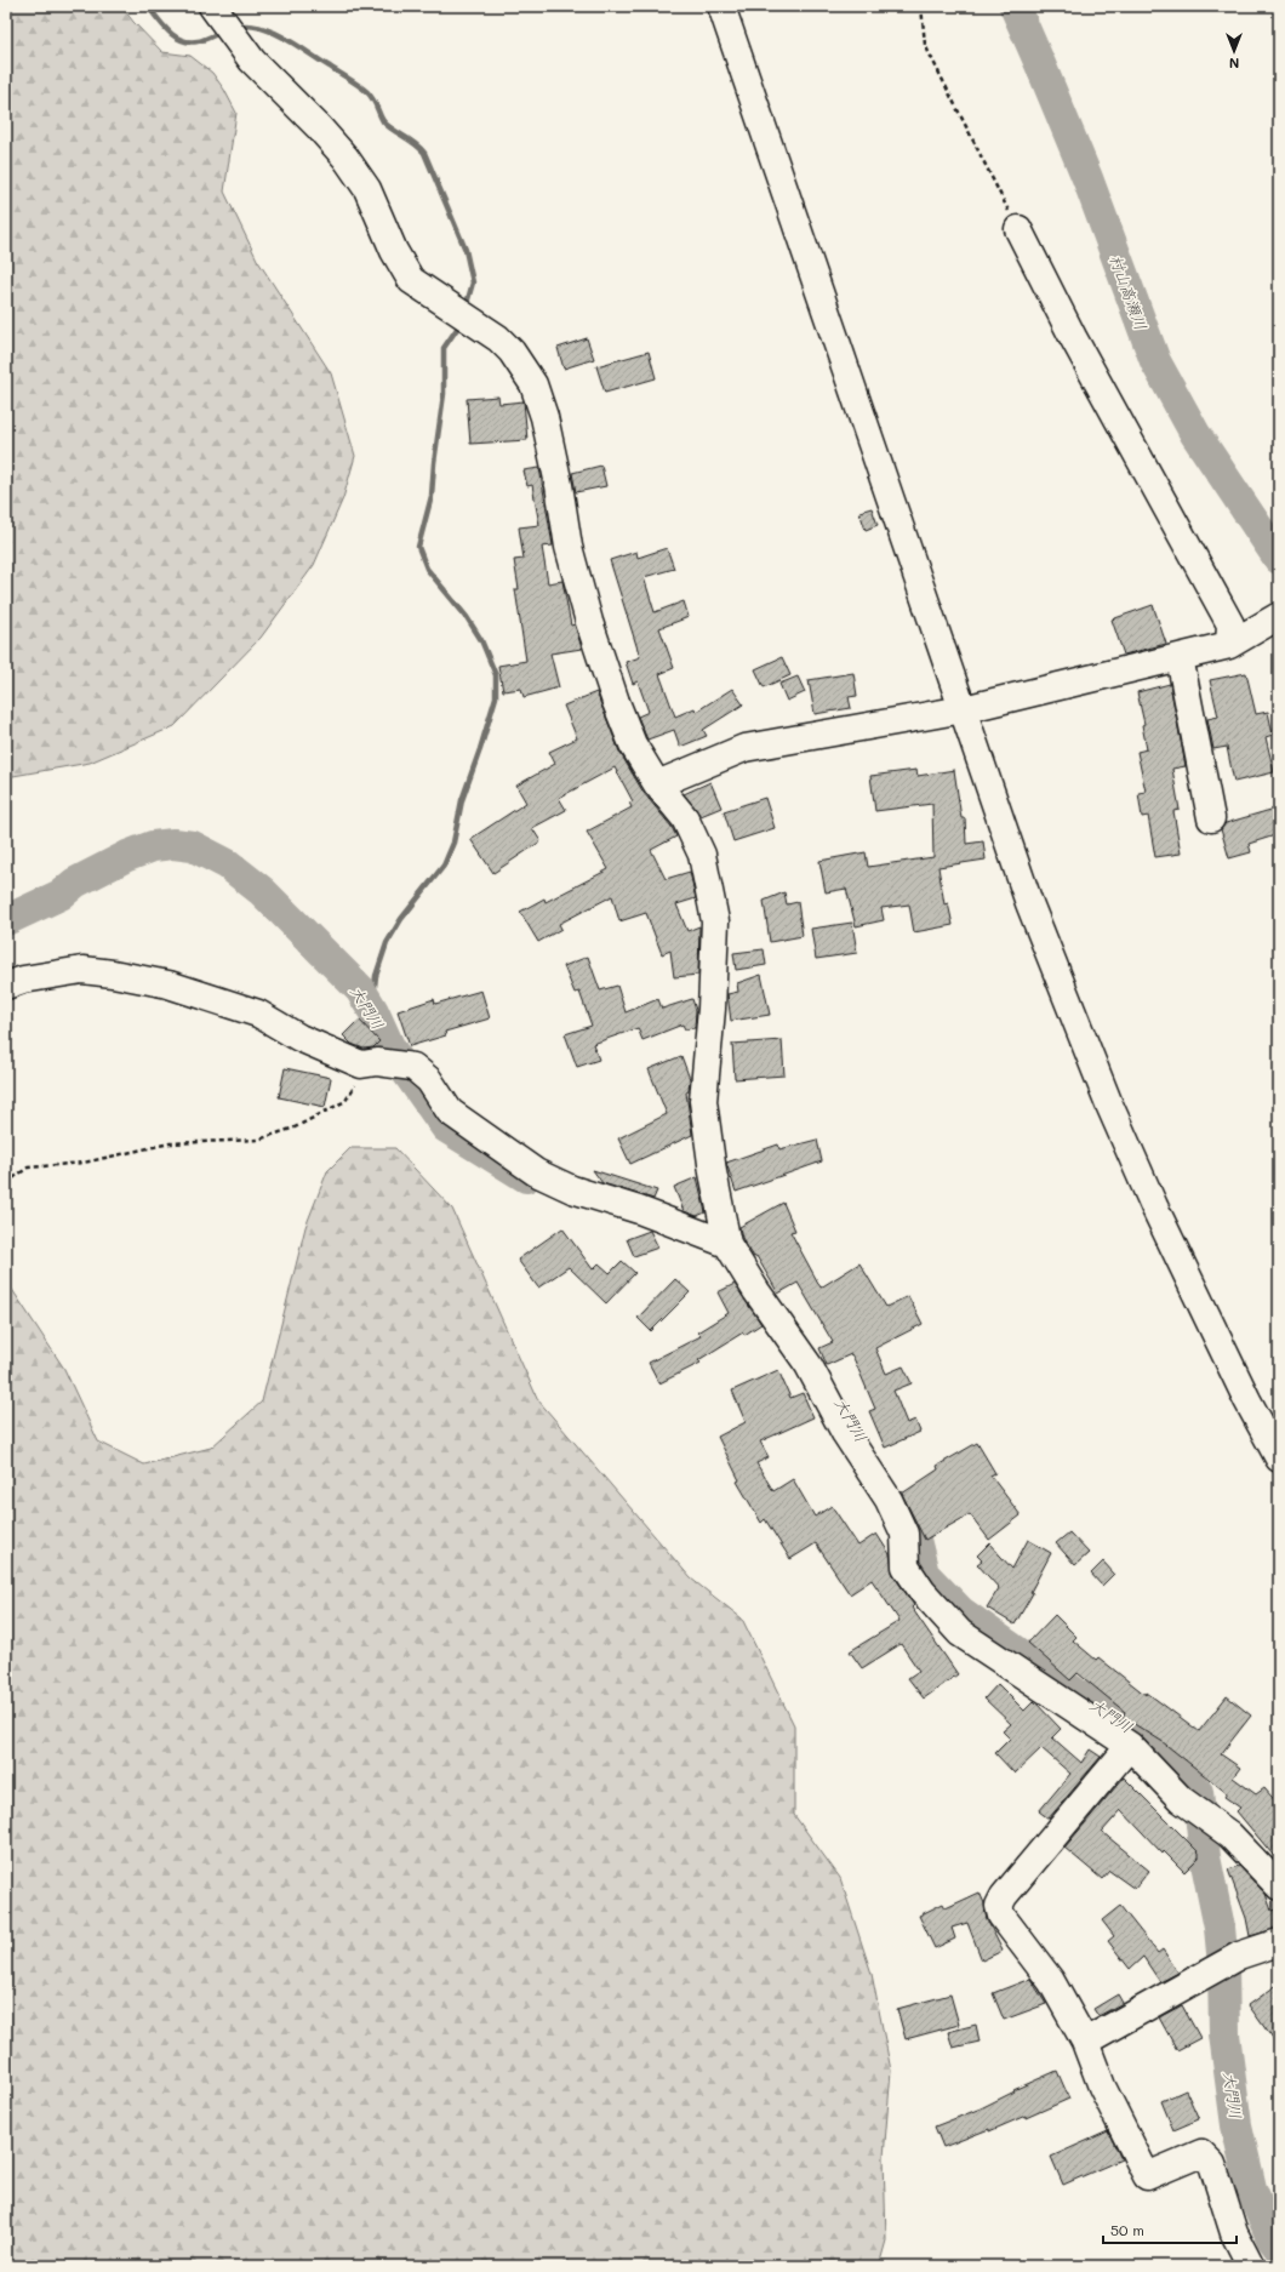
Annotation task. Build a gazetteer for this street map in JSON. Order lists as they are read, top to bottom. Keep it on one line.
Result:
{"water":["村山高瀬川","大門川"],"scale_bar":"50 m","north":"bottom"}
